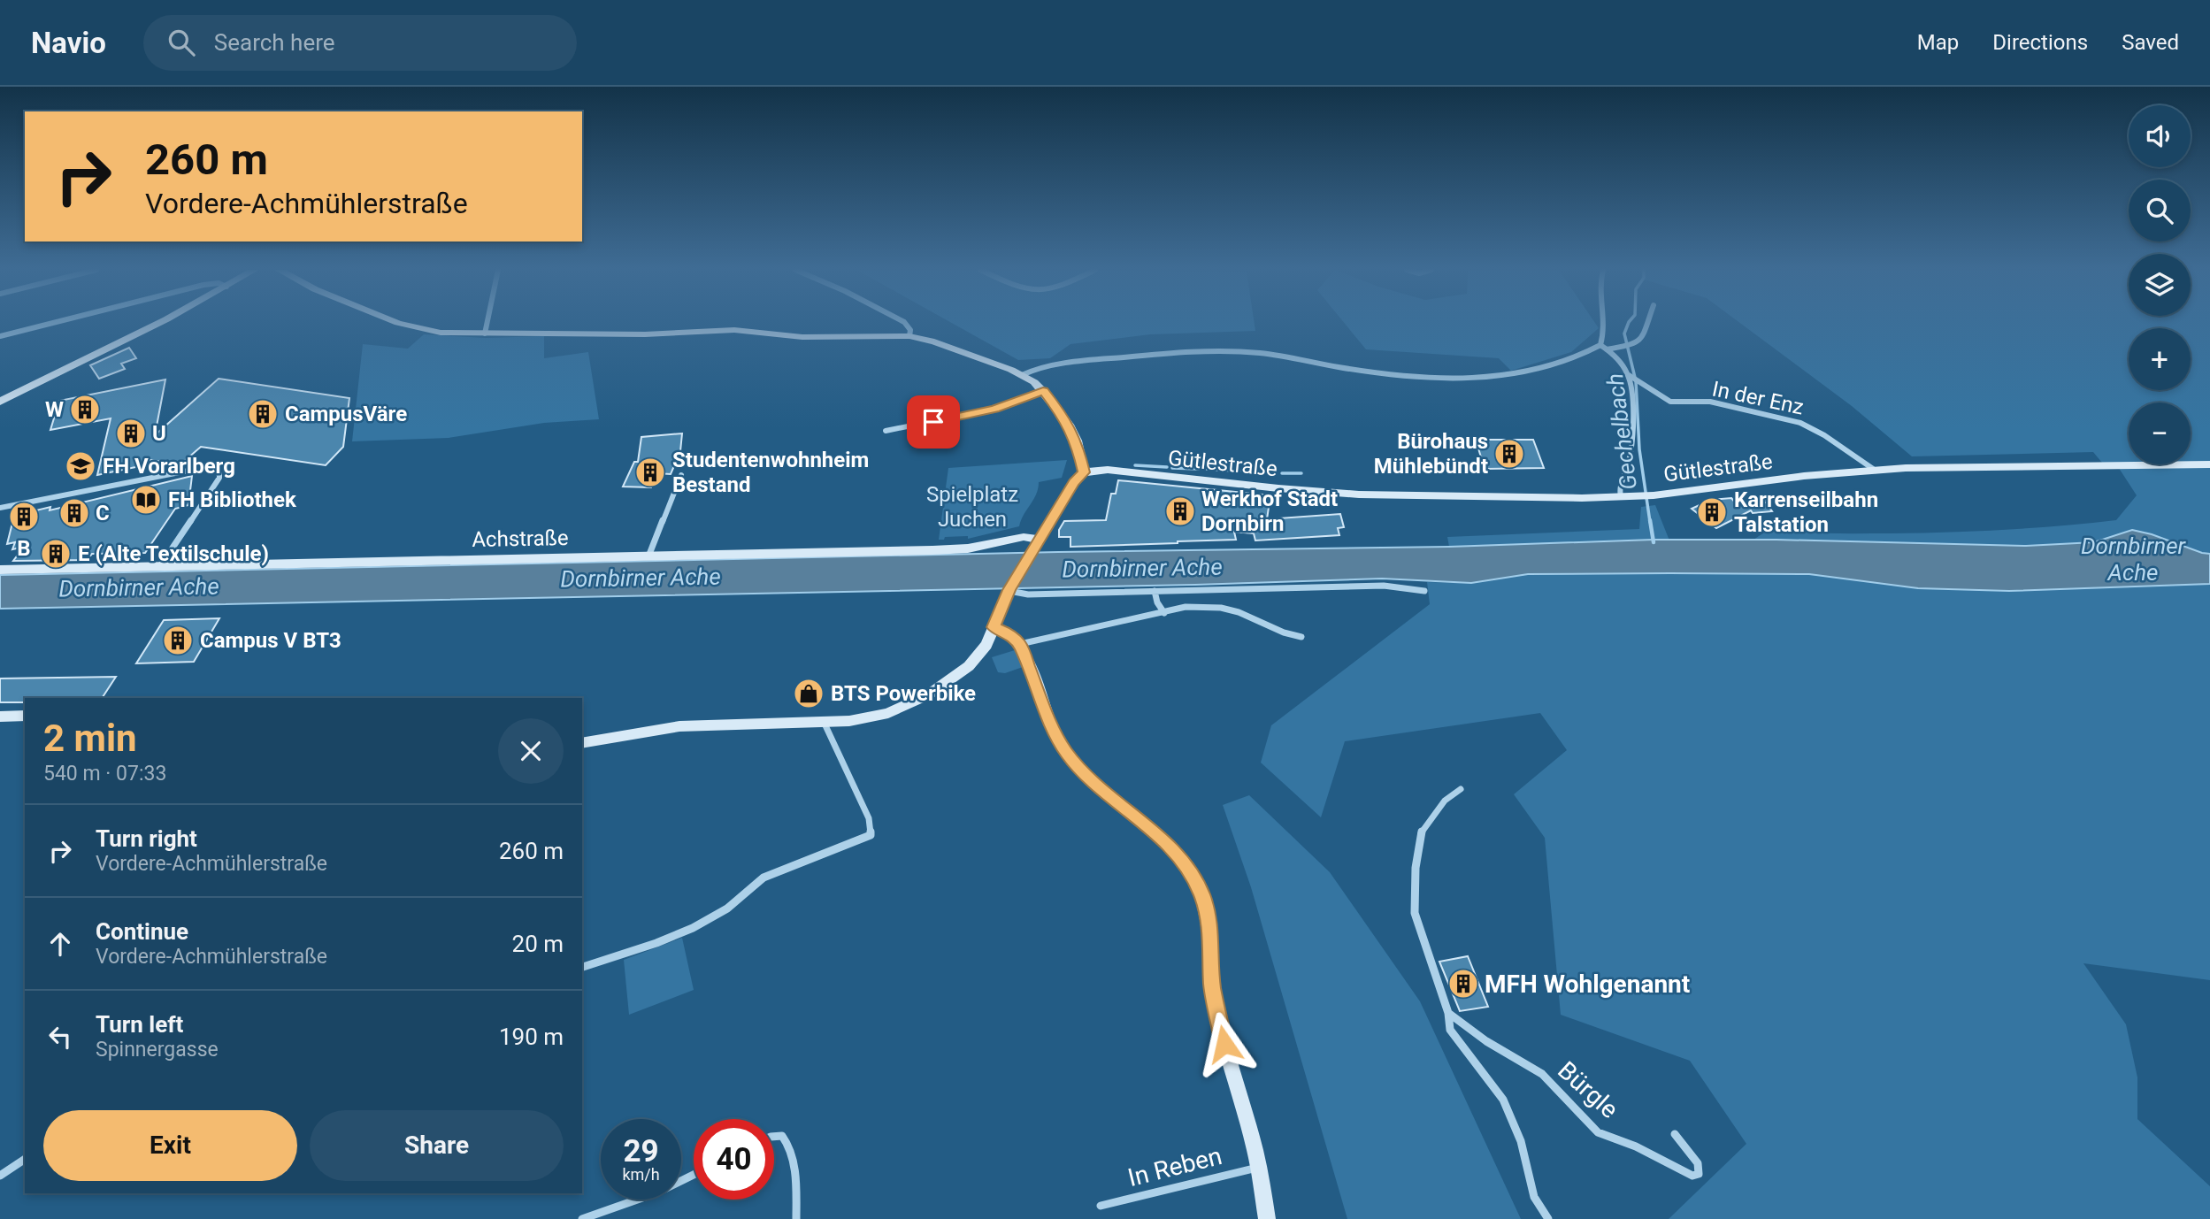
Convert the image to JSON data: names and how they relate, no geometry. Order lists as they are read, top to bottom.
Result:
{
  "streets": {
    "street": [
      "In der Enz",
      "Gütlestraße",
      "Achstraße",
      "Bürgle",
      "In Reben"
    ]
  },
  "crossings": [
    ["In der Enz", "Gütlestraße"]
  ],
  "water": ["Gechelbach", "Dornbirner Ache"],
  "parks": ["Spielplatz Juchen"],
  "places": {
    "building": [
      "W",
      "CampusVäre",
      "U",
      "Bürohaus Mühlebündt",
      "Studentenwohnheim Bestand",
      "Werkhof Stadt Dornbirn",
      "Karrenseilbahn Talstation",
      "C",
      "B",
      "E (Alte Textilschule)",
      "Campus V BT3",
      "MFH Wohlgenannt"
    ],
    "school or university": ["FH Vorarlberg"],
    "library": ["FH Bibliothek"],
    "shop": ["BTS Powerbike"]
  },
  "page": {
    "header": "Navio",
    "search": "Search here",
    "nav": ["Map", "Directions", "Saved"],
    "map_buttons": ["+", "−"],
    "turn": ["260 m", "Vordere-Achmühlerstraße"],
    "heading": ["2 min", "540 m · 07:33"],
    "list": [
      {
        "name": "Turn right",
        "note": "Vordere-Achmühlerstraße",
        "value": "260 m"
      },
      {
        "name": "Continue",
        "note": "Vordere-Achmühlerstraße",
        "value": "20 m"
      },
      {
        "name": "Turn left",
        "note": "Spinnergasse",
        "value": "190 m"
      }
    ],
    "buttons": ["Exit", "Share"],
    "speed": "29 km/h",
    "limit": "40"
  }
}
